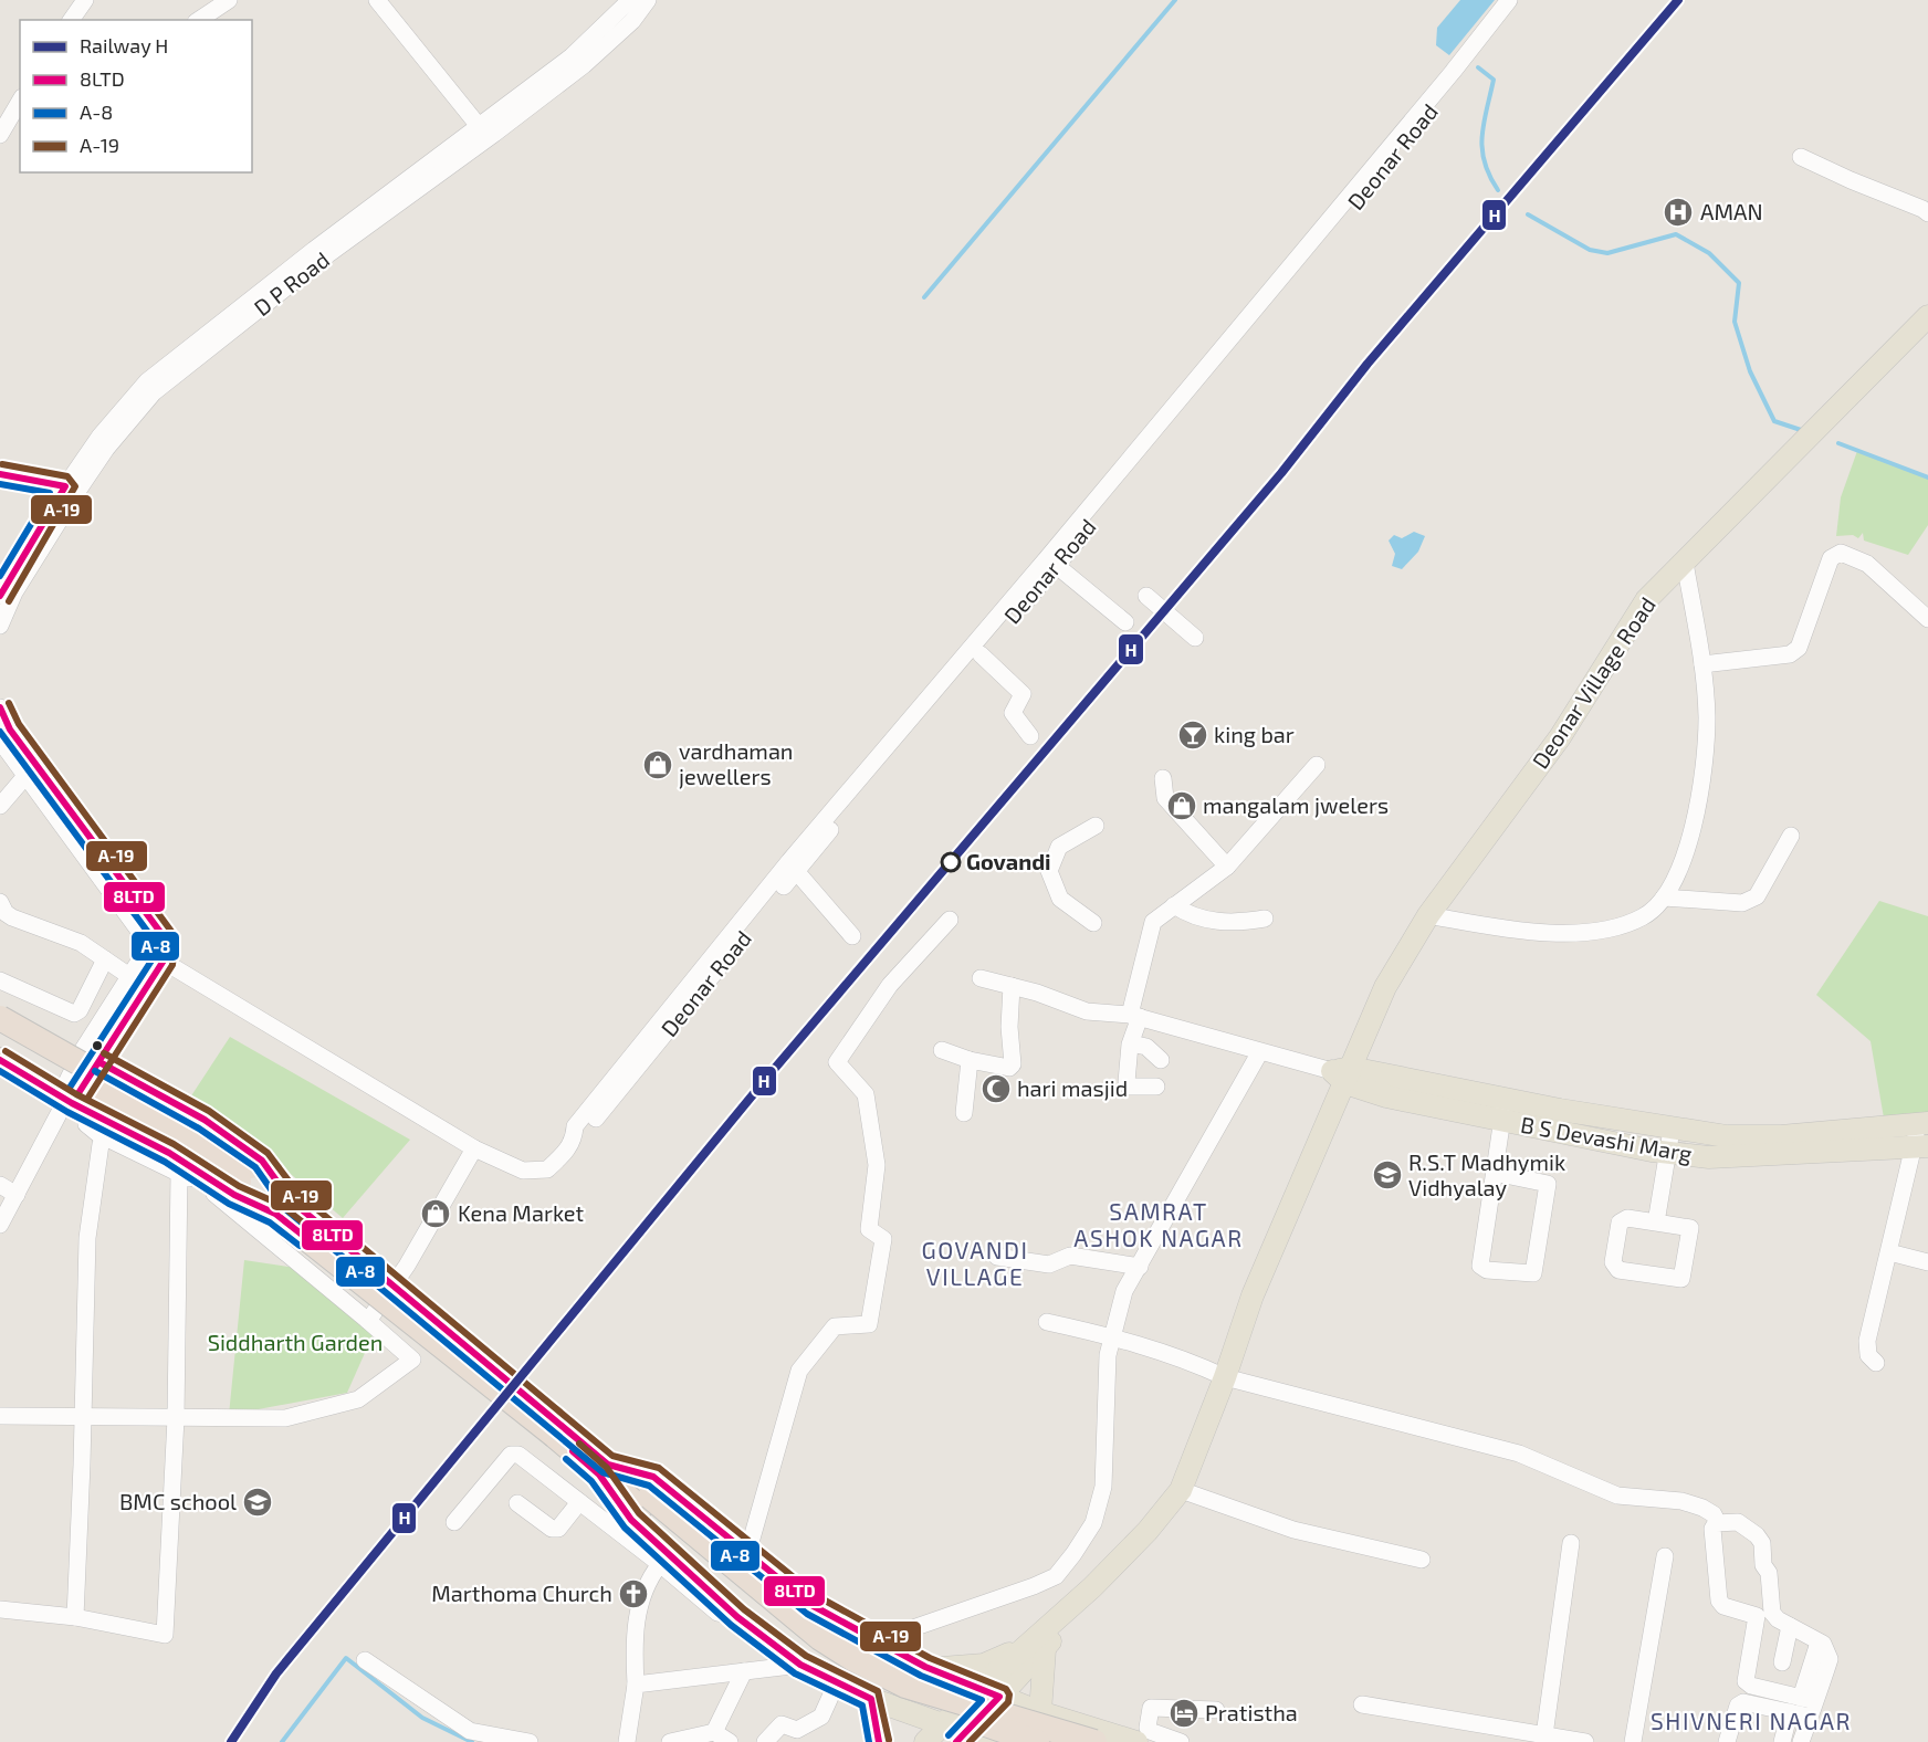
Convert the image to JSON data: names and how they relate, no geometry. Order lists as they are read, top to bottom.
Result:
{
  "streets": {
    "main road": ["Deonar Village Road", "B S Devashi Marg"],
    "street": ["Deonar Road", "D P Road"]
  },
  "crossings": [
    ["Deonar Village Road", "B S Devashi Marg"]
  ],
  "districts": ["SAMRAT ASHOK NAGAR", "GOVANDI VILLAGE", "SHIVNERI NAGAR"],
  "parks": ["Siddharth Garden"],
  "places": {
    "hospital": ["AMAN"],
    "bar": ["king bar"],
    "shop": ["vardhaman jewellers", "mangalam jwelers", "Kena Market"],
    "other": ["Govandi"],
    "mosque": ["hari masjid"],
    "school or university": ["R.S.T Madhymik Vidhyalay", "BMC school"],
    "church": ["Marthoma Church"],
    "hotel": ["Pratistha"]
  },
  "lines": [
    "rail line H",
    "transit line A-19",
    "transit line 8LTD",
    "transit line A-8"
  ],
  "legend": [
    "Railway H",
    "8LTD",
    "A-8",
    "A-19"
  ]
}
